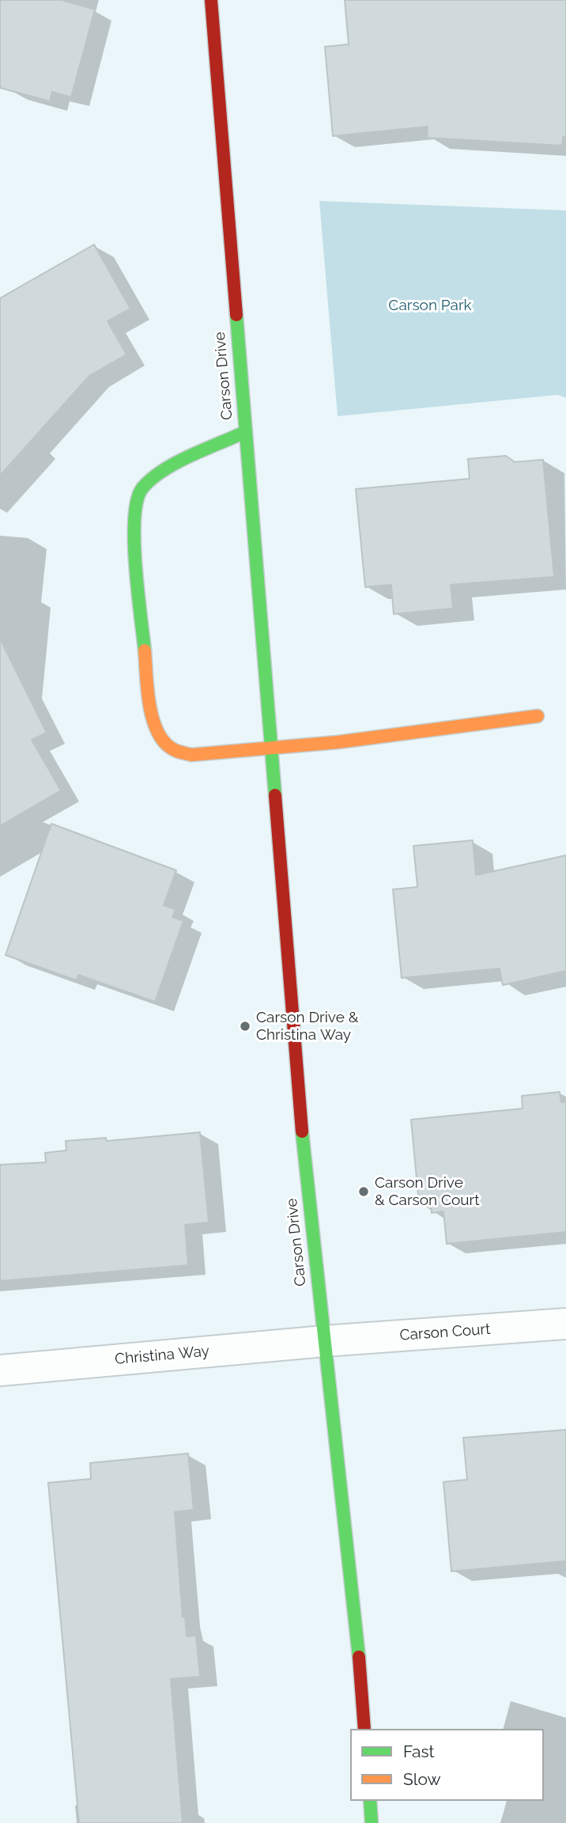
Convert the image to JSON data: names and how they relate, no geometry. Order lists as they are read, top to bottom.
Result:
{
  "streets": {
    "street": ["Carson Drive", "Carson Court", "Christina Way"]
  },
  "crossings": [
    ["Carson Drive", "Carson Court"],
    ["Carson Drive", "Christina Way"],
    ["Carson Court", "Christina Way"]
  ],
  "parks": ["Carson Park"],
  "places": ["Carson Drive & Christina Way", "Carson Drive & Carson Court"],
  "legend": ["Fast", "Slow"]
}
